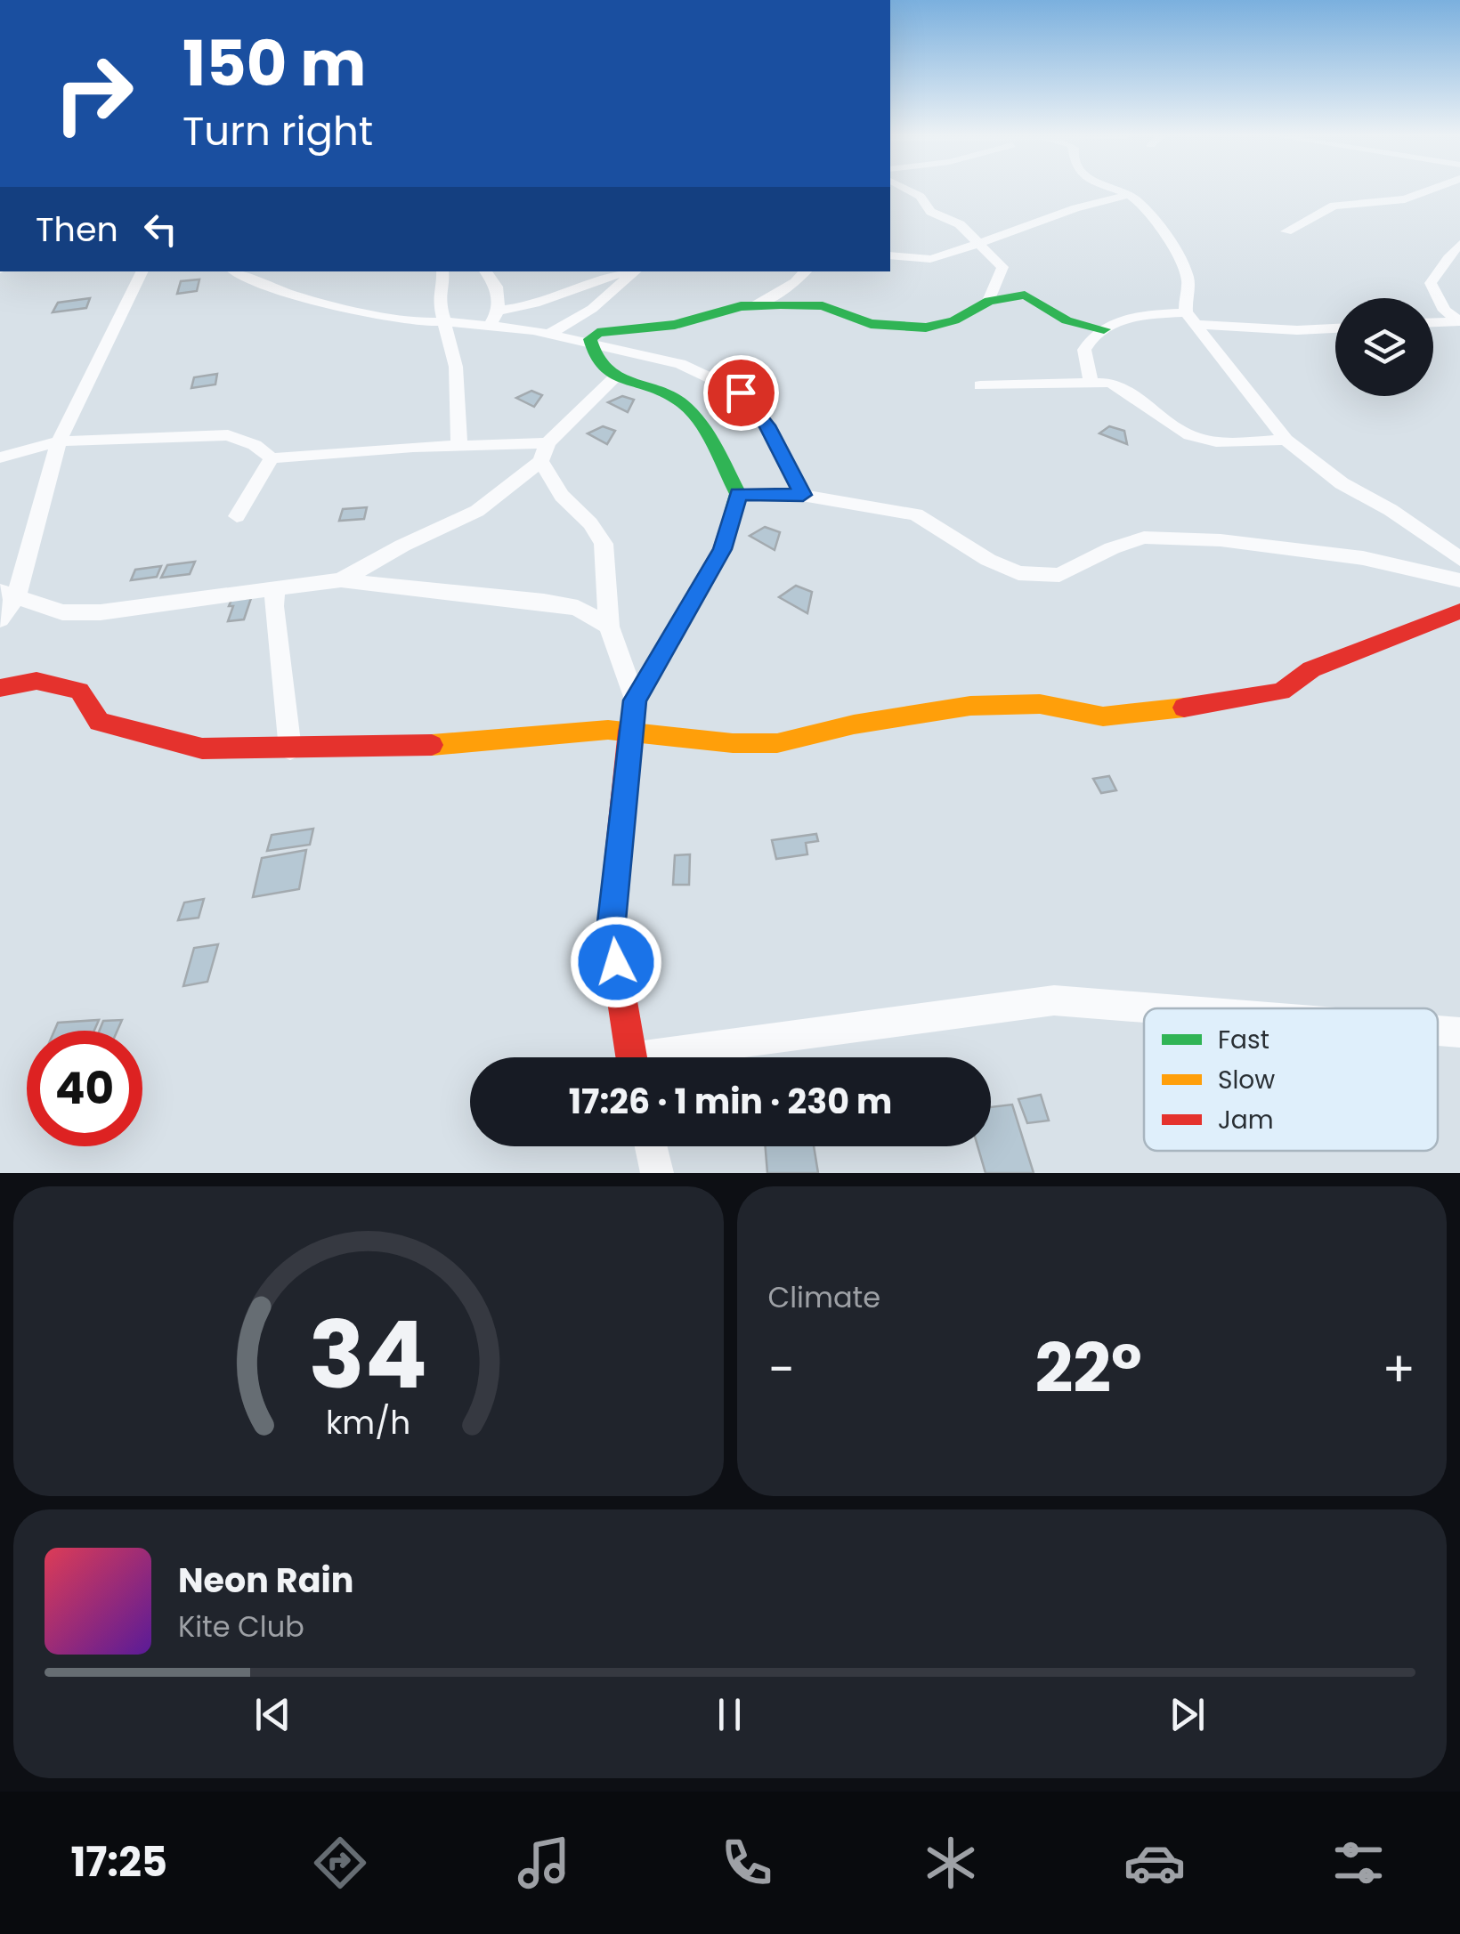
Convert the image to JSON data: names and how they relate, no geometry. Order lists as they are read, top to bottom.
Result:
{
  "legend": ["Fast", "Slow", "Jam"],
  "page": {
    "turn": ["150 m", "Turn right"],
    "then": "Then",
    "limit": "40",
    "trip": "17:26 · 1 min · 230 m",
    "tile": "Climate",
    "heat": ["−", "22°", "+"],
    "song": ["Neon Rain", "Kite Club"],
    "tabs": "17:25",
    "gauge": ["34", "km/h"]
  }
}
